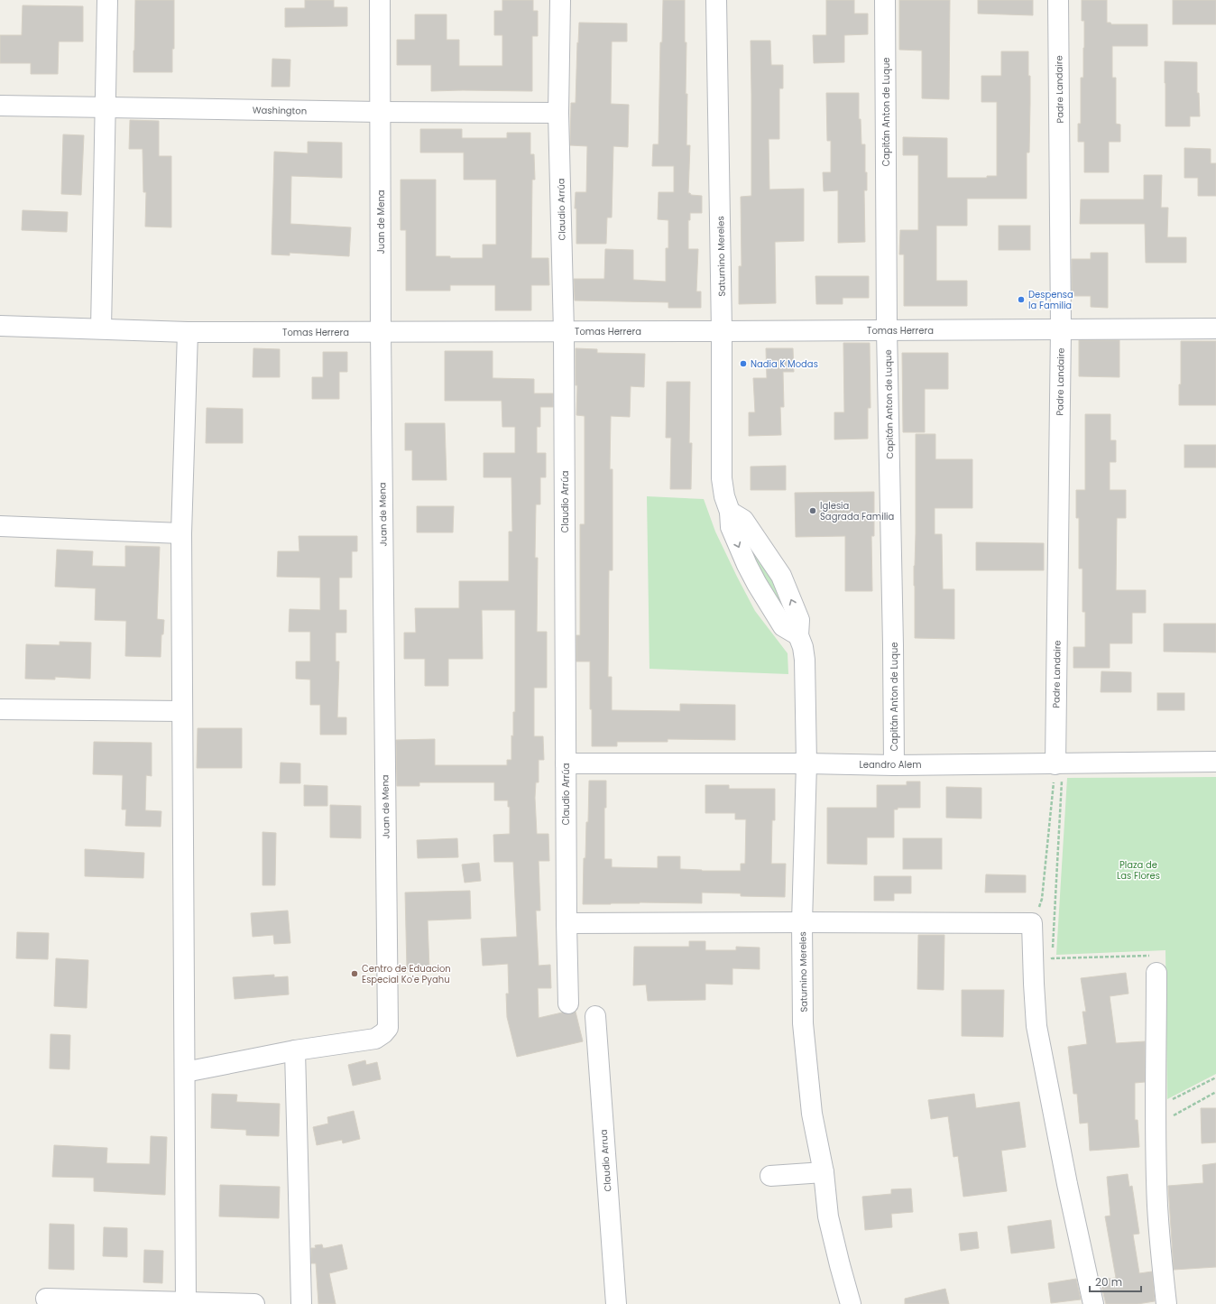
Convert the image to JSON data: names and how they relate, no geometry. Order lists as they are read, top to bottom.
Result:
{
  "streets": {
    "street": [
      "Padre Landaire",
      "Washington",
      "Capitán Anton de Luque",
      "Claudio Arrúa",
      "Juan de Mena",
      "Saturnino Mereles",
      "Tomas Herrera",
      "Leandro Alem",
      "Claudio Arrua"
    ]
  },
  "crossings": [
    ["Padre Landaire", "Tomas Herrera"],
    ["Padre Landaire", "Leandro Alem"],
    ["Washington", "Claudio Arrúa"],
    ["Washington", "Juan de Mena"],
    ["Capitán Anton de Luque", "Tomas Herrera"],
    ["Capitán Anton de Luque", "Leandro Alem"],
    ["Claudio Arrúa", "Tomas Herrera"],
    ["Claudio Arrúa", "Leandro Alem"],
    ["Juan de Mena", "Tomas Herrera"],
    ["Saturnino Mereles", "Tomas Herrera"],
    ["Saturnino Mereles", "Leandro Alem"]
  ],
  "parks": ["Plaza de Las Flores"],
  "places": [
    "Despensa la Familia",
    "Nadia K Modas",
    "Iglesia Sagrada Familia",
    "Centro de Eduacion Especial Ko'e Pyahu"
  ],
  "scale_bar": "20 m"
}
